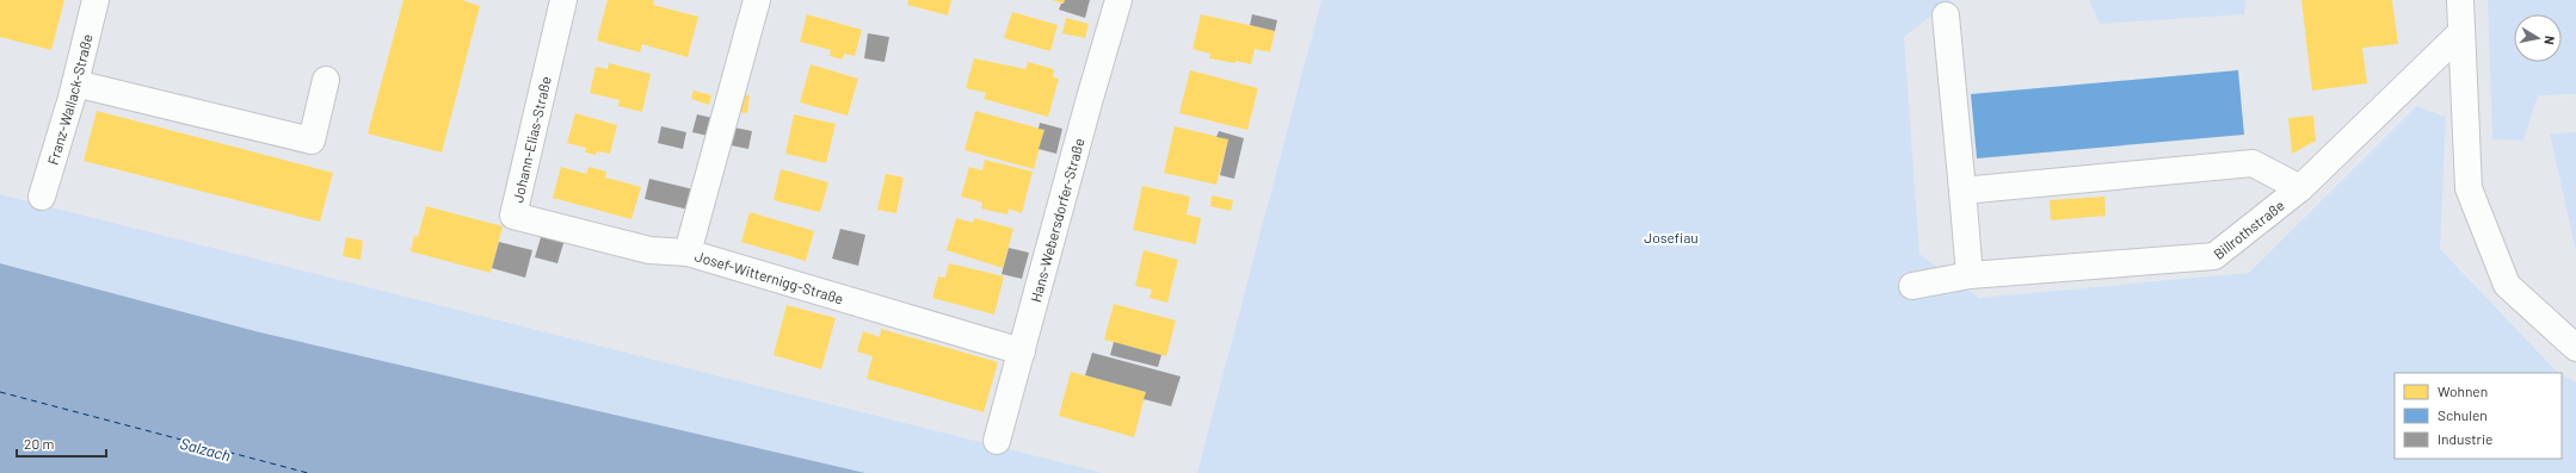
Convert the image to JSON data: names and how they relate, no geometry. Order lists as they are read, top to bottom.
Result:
{
  "streets": {
    "street": [
      "Franz-Wallack-Straße",
      "Johann-Elias-Straße",
      "Hans-Webersdorfer-Straße",
      "Billrothstraße",
      "Josef-Witternigg-Straße"
    ]
  },
  "crossings": [
    ["Johann-Elias-Straße", "Josef-Witternigg-Straße"],
    ["Hans-Webersdorfer-Straße", "Josef-Witternigg-Straße"]
  ],
  "water": ["Salzach"],
  "parks": ["Josefiau"],
  "legend": ["Wohnen", "Schulen", "Industrie"],
  "scale_bar": "20 m",
  "north": "right"
}
